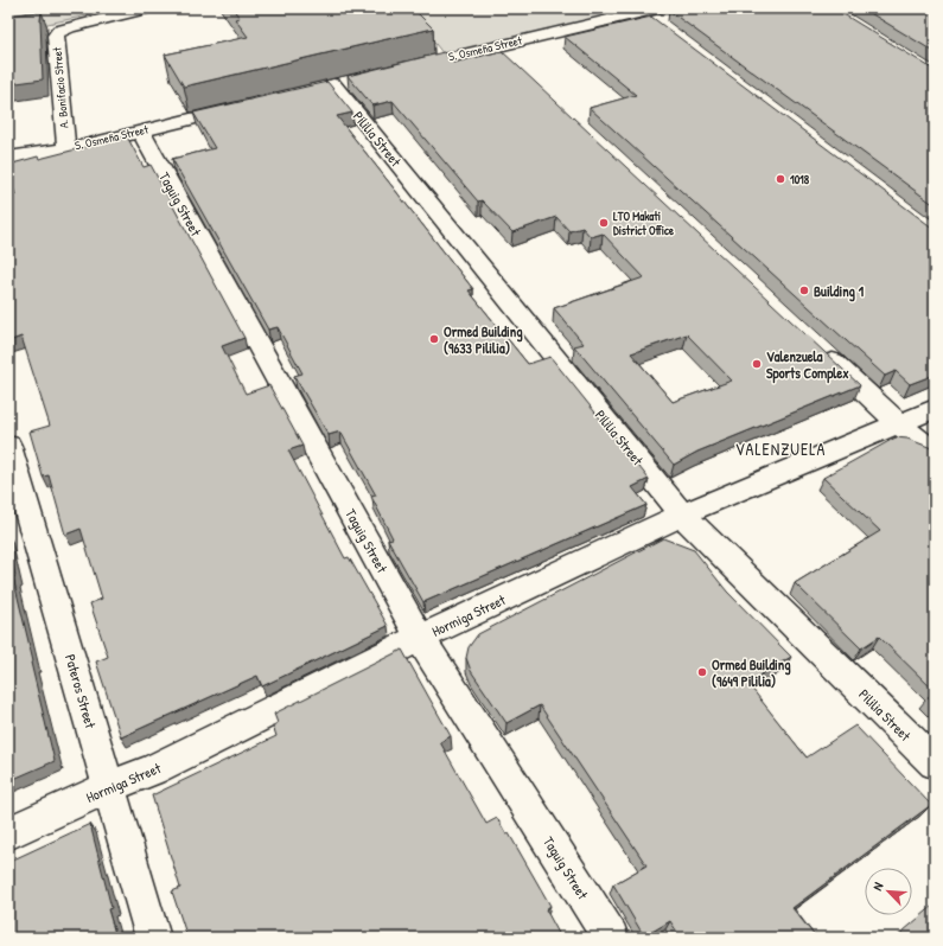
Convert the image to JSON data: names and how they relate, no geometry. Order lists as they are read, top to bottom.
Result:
{
  "streets": {
    "street": [
      "S. Osmeña Street",
      "A. Bonifacio Street",
      "Pililia Street",
      "Taguig Street",
      "Hormiga Street",
      "Pateros Street"
    ]
  },
  "crossings": [
    ["S. Osmeña Street", "A. Bonifacio Street"],
    ["S. Osmeña Street", "Taguig Street"],
    ["Pililia Street", "Hormiga Street"],
    ["Taguig Street", "Hormiga Street"],
    ["Hormiga Street", "Pateros Street"]
  ],
  "districts": ["VALENZUELA"],
  "places": [
    "1018",
    "LTO Makati District Office",
    "Building 1",
    "Ormed Building (9633 Pililia)",
    "Valenzuela Sports Complex",
    "Ormed Building (9649 Pililia)"
  ],
  "north": "top left"
}
